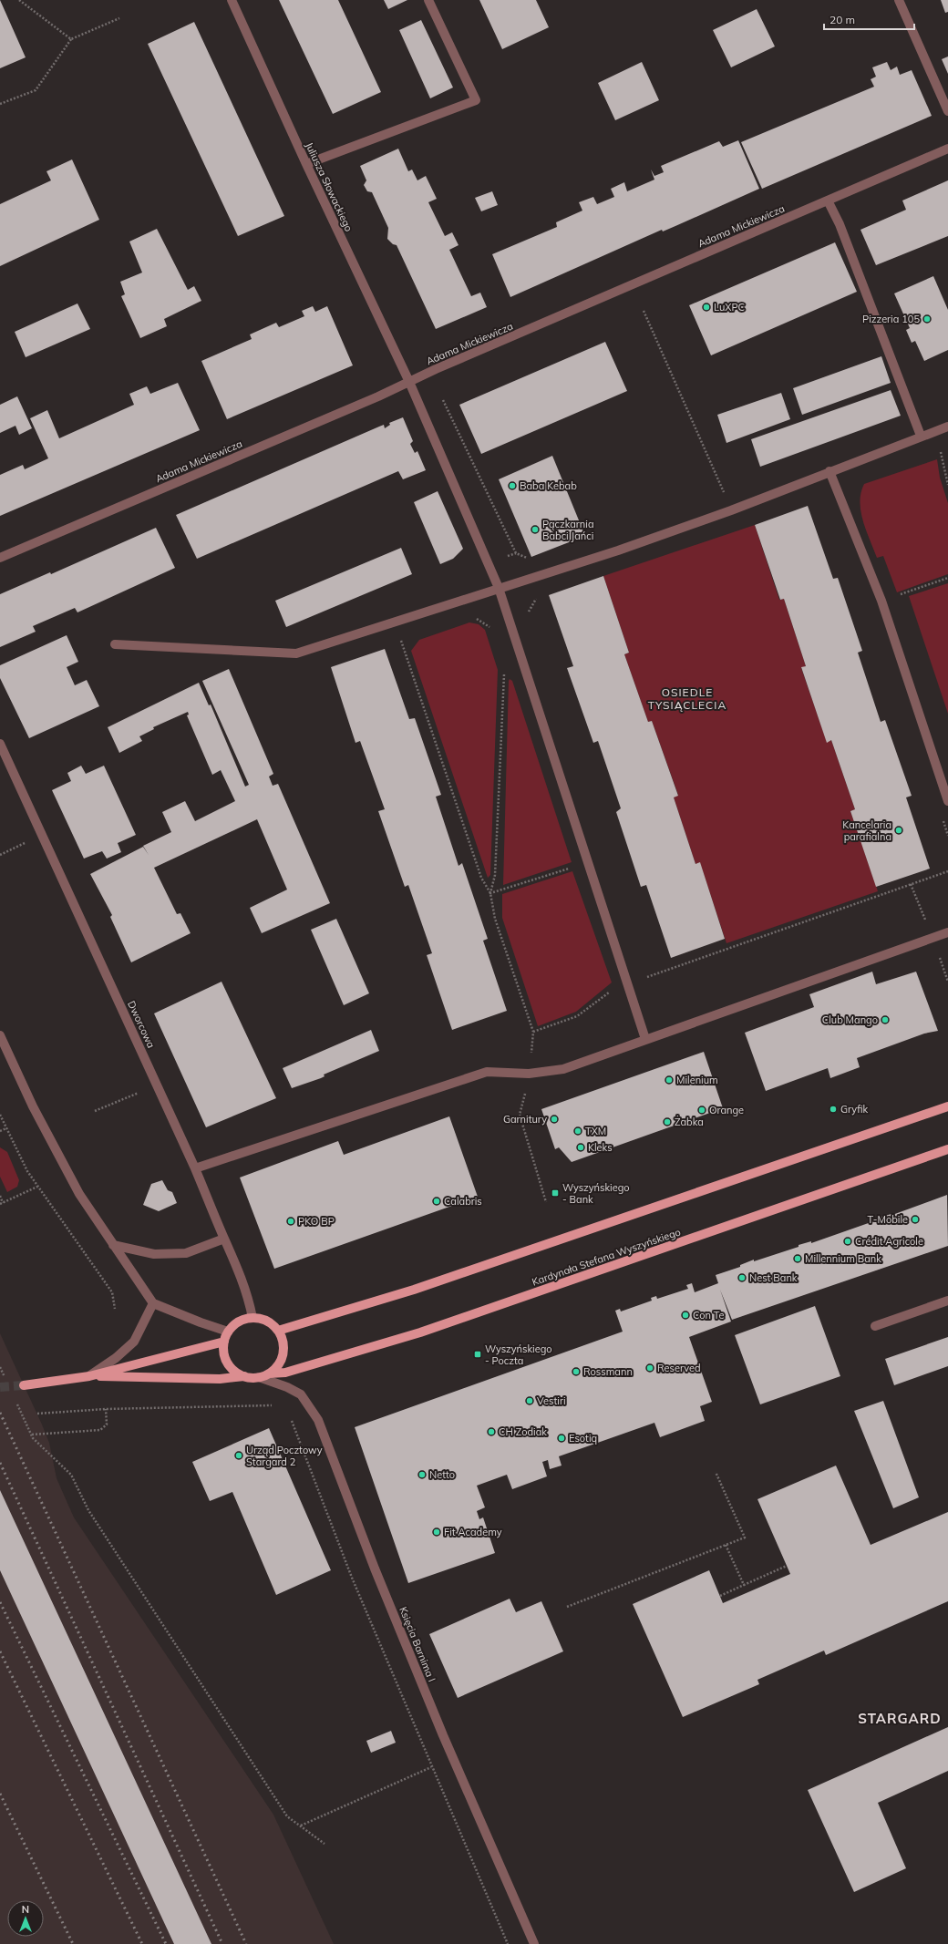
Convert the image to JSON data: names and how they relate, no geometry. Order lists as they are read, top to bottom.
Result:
{
  "streets": {
    "main road": ["Kardynała Stefana Wyszyńskiego"],
    "street": [
      "Juliusza Słowackiego",
      "Adama Mickiewicza",
      "Dworcowa",
      "Księcia Barnima I"
    ]
  },
  "crossings": [
    ["Juliusza Słowackiego", "Adama Mickiewicza"],
    ["Dworcowa", "Kardynała Stefana Wyszyńskiego"],
    ["Dworcowa", "Księcia Barnima I"],
    ["Kardynała Stefana Wyszyńskiego", "Księcia Barnima I"]
  ],
  "districts": ["OSIEDLE TYSIĄCLECIA", "STARGARD"],
  "places": {
    "other": [
      "LuXPC",
      "Pizzeria 105",
      "Baba Kebab",
      "Pączkarnia Babci Jańci",
      "Kancelaria parafialna",
      "Club Mango",
      "Milenium",
      "Gryfik",
      "Orange",
      "Garnitury",
      "Żabka",
      "TXM",
      "Kleks",
      "Calabris",
      "T-Mobile",
      "PKO BP",
      "Crédit Agricole",
      "Millennium Bank",
      "Nest Bank",
      "Con Te",
      "Reserved",
      "Rossmann",
      "Vestiri",
      "CH Zodiak",
      "Esotiq",
      "Urząd Pocztowy Stargard 2",
      "Netto",
      "Fit Academy"
    ],
    "transit": ["Wyszyńskiego - Bank", "Wyszyńskiego - Poczta"]
  },
  "scale_bar": "20 m",
  "north": "top"
}
